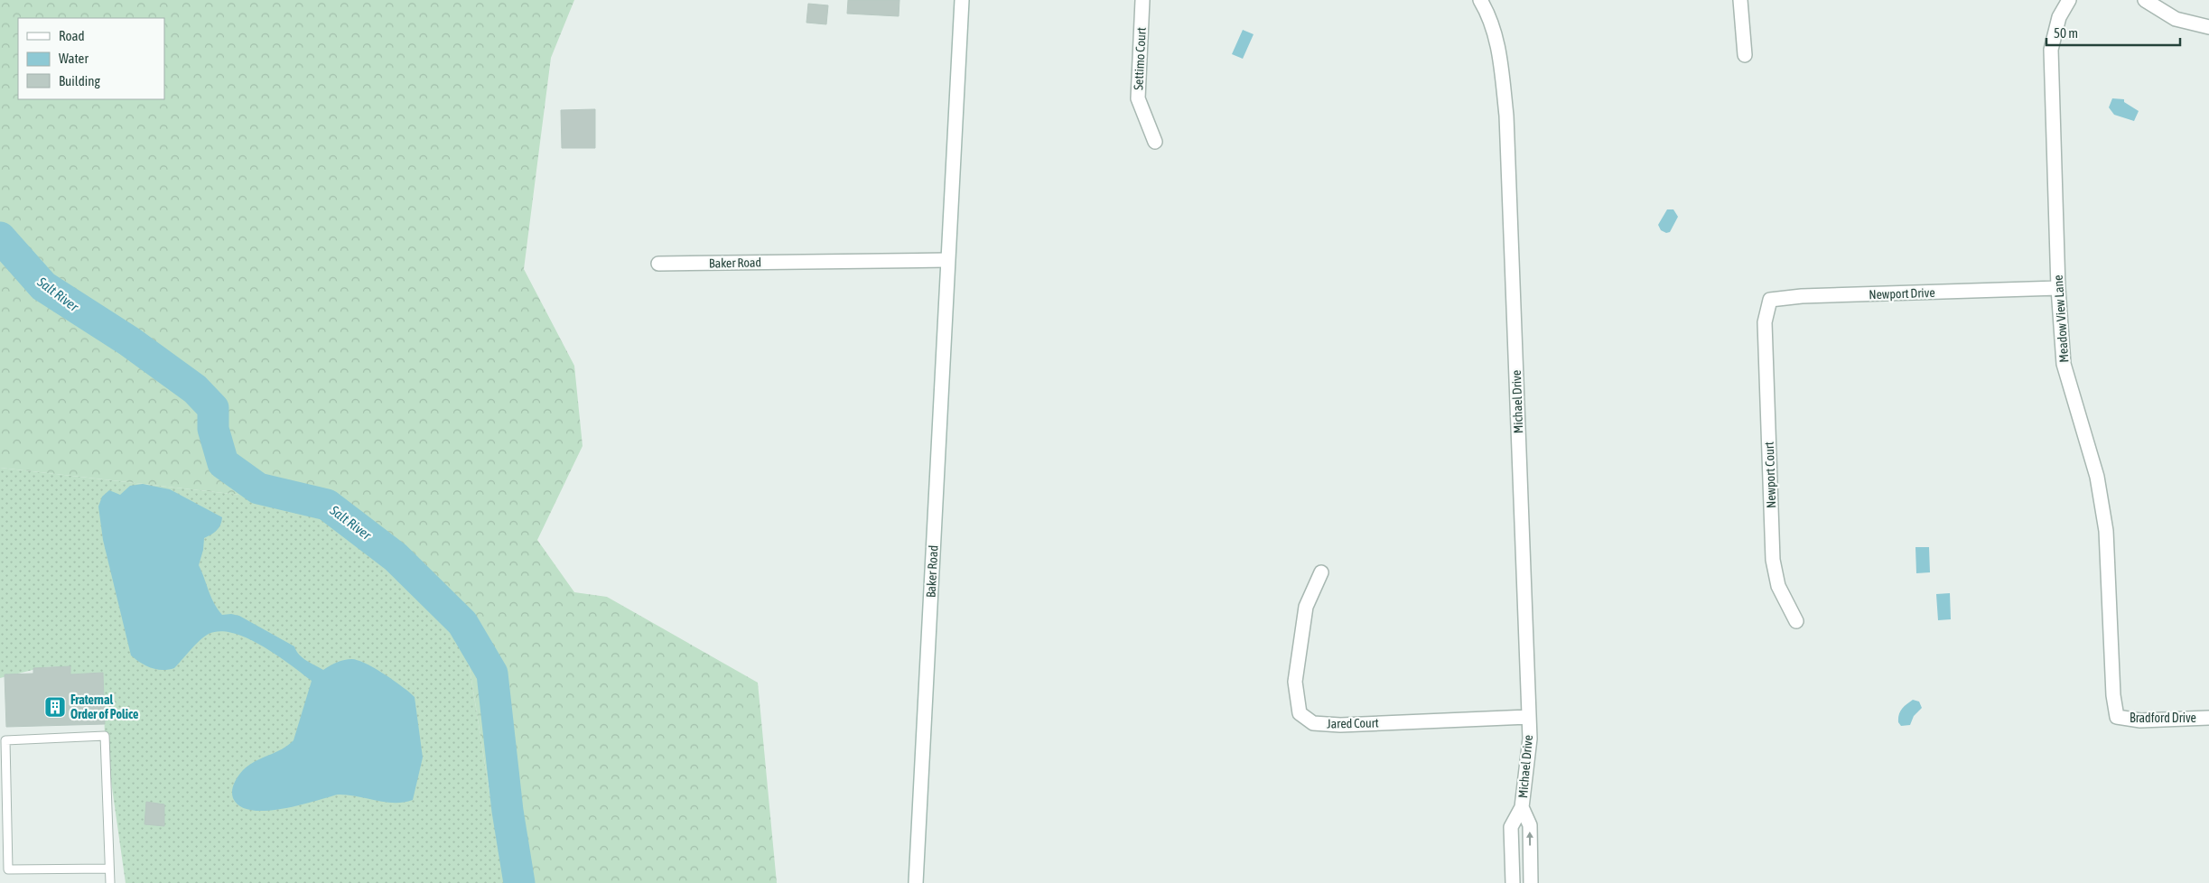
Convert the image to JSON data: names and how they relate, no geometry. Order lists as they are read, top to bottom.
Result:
{
  "streets": {
    "street": [
      "Settimo Court",
      "Baker Road",
      "Newport Drive",
      "Meadow View Lane",
      "Michael Drive",
      "Newport Court",
      "Bradford Drive",
      "Jared Court"
    ]
  },
  "crossings": [
    ["Newport Drive", "Meadow View Lane"],
    ["Newport Drive", "Newport Court"],
    ["Meadow View Lane", "Bradford Drive"],
    ["Michael Drive", "Jared Court"]
  ],
  "water": ["Salt River"],
  "places": {
    "building": ["Fraternal Order of Police"]
  },
  "legend": ["Road", "Water", "Building"],
  "scale_bar": "50 m"
}
